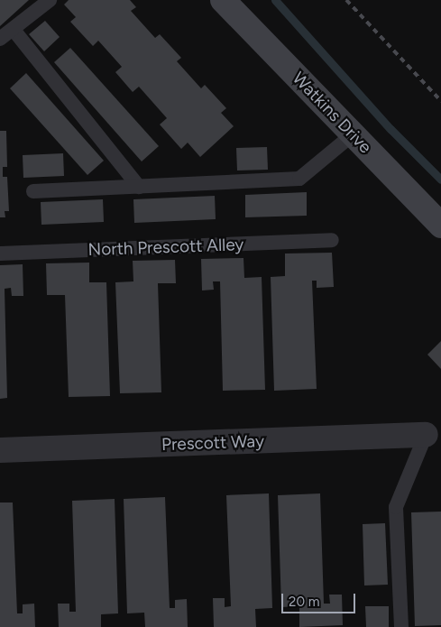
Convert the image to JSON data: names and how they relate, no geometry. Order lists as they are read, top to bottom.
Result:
{
  "streets": {
    "street": ["Watkins Drive", "Prescott Way"],
    "lane": ["North Prescott Alley"]
  },
  "scale_bar": "20 m"
}
